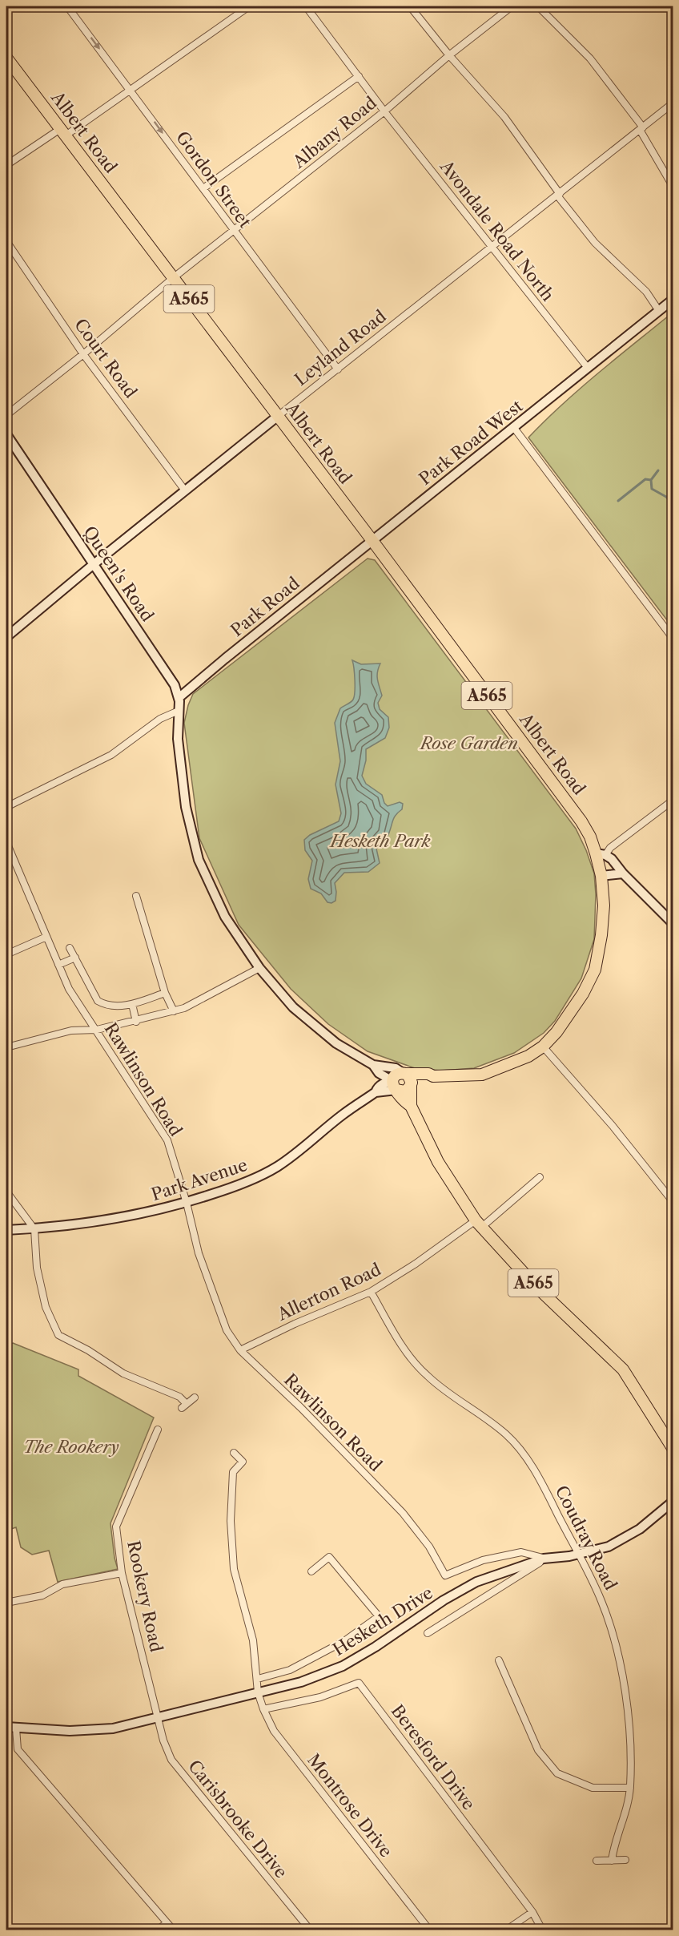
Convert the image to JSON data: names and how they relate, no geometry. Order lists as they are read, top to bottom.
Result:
{
  "streets": {
    "highway": ["Albert Road", "A565"],
    "street": [
      "Albany Road",
      "Gordon Street",
      "Avondale Road North",
      "Leyland Road",
      "Court Road",
      "Park Road West",
      "Queen's Road",
      "Park Road",
      "Rawlinson Road",
      "Park Avenue",
      "Allerton Road",
      "Coudray Road",
      "Rookery Road",
      "Hesketh Drive",
      "Beresford Drive",
      "Montrose Drive",
      "Carisbrooke Drive"
    ]
  },
  "crossings": [
    ["Albert Road", "Albany Road"],
    ["Albert Road", "A565"],
    ["Albert Road", "Leyland Road"],
    ["Albert Road", "Park Road West"],
    ["Albert Road", "Park Road"],
    ["Albany Road", "Gordon Street"],
    ["Albany Road", "Avondale Road North"],
    ["Albany Road", "Court Road"],
    ["Gordon Street", "Leyland Road"],
    ["Avondale Road North", "Leyland Road"],
    ["Avondale Road North", "Park Road West"],
    ["A565", "Park Avenue"],
    ["A565", "Allerton Road"],
    ["Leyland Road", "Court Road"],
    ["Leyland Road", "Queen's Road"],
    ["Park Road West", "Park Road"],
    ["Queen's Road", "Park Road"],
    ["Rawlinson Road", "Park Avenue"],
    ["Rawlinson Road", "Allerton Road"],
    ["Rawlinson Road", "Hesketh Drive"],
    ["Allerton Road", "Coudray Road"],
    ["Coudray Road", "Hesketh Drive"],
    ["Rookery Road", "Hesketh Drive"],
    ["Rookery Road", "Carisbrooke Drive"],
    ["Hesketh Drive", "Montrose Drive"],
    ["Hesketh Drive", "Carisbrooke Drive"],
    ["Beresford Drive", "Montrose Drive"]
  ],
  "one_way": ["Gordon Street"],
  "parks": ["Rose Garden", "Hesketh Park", "The Rookery"]
}
